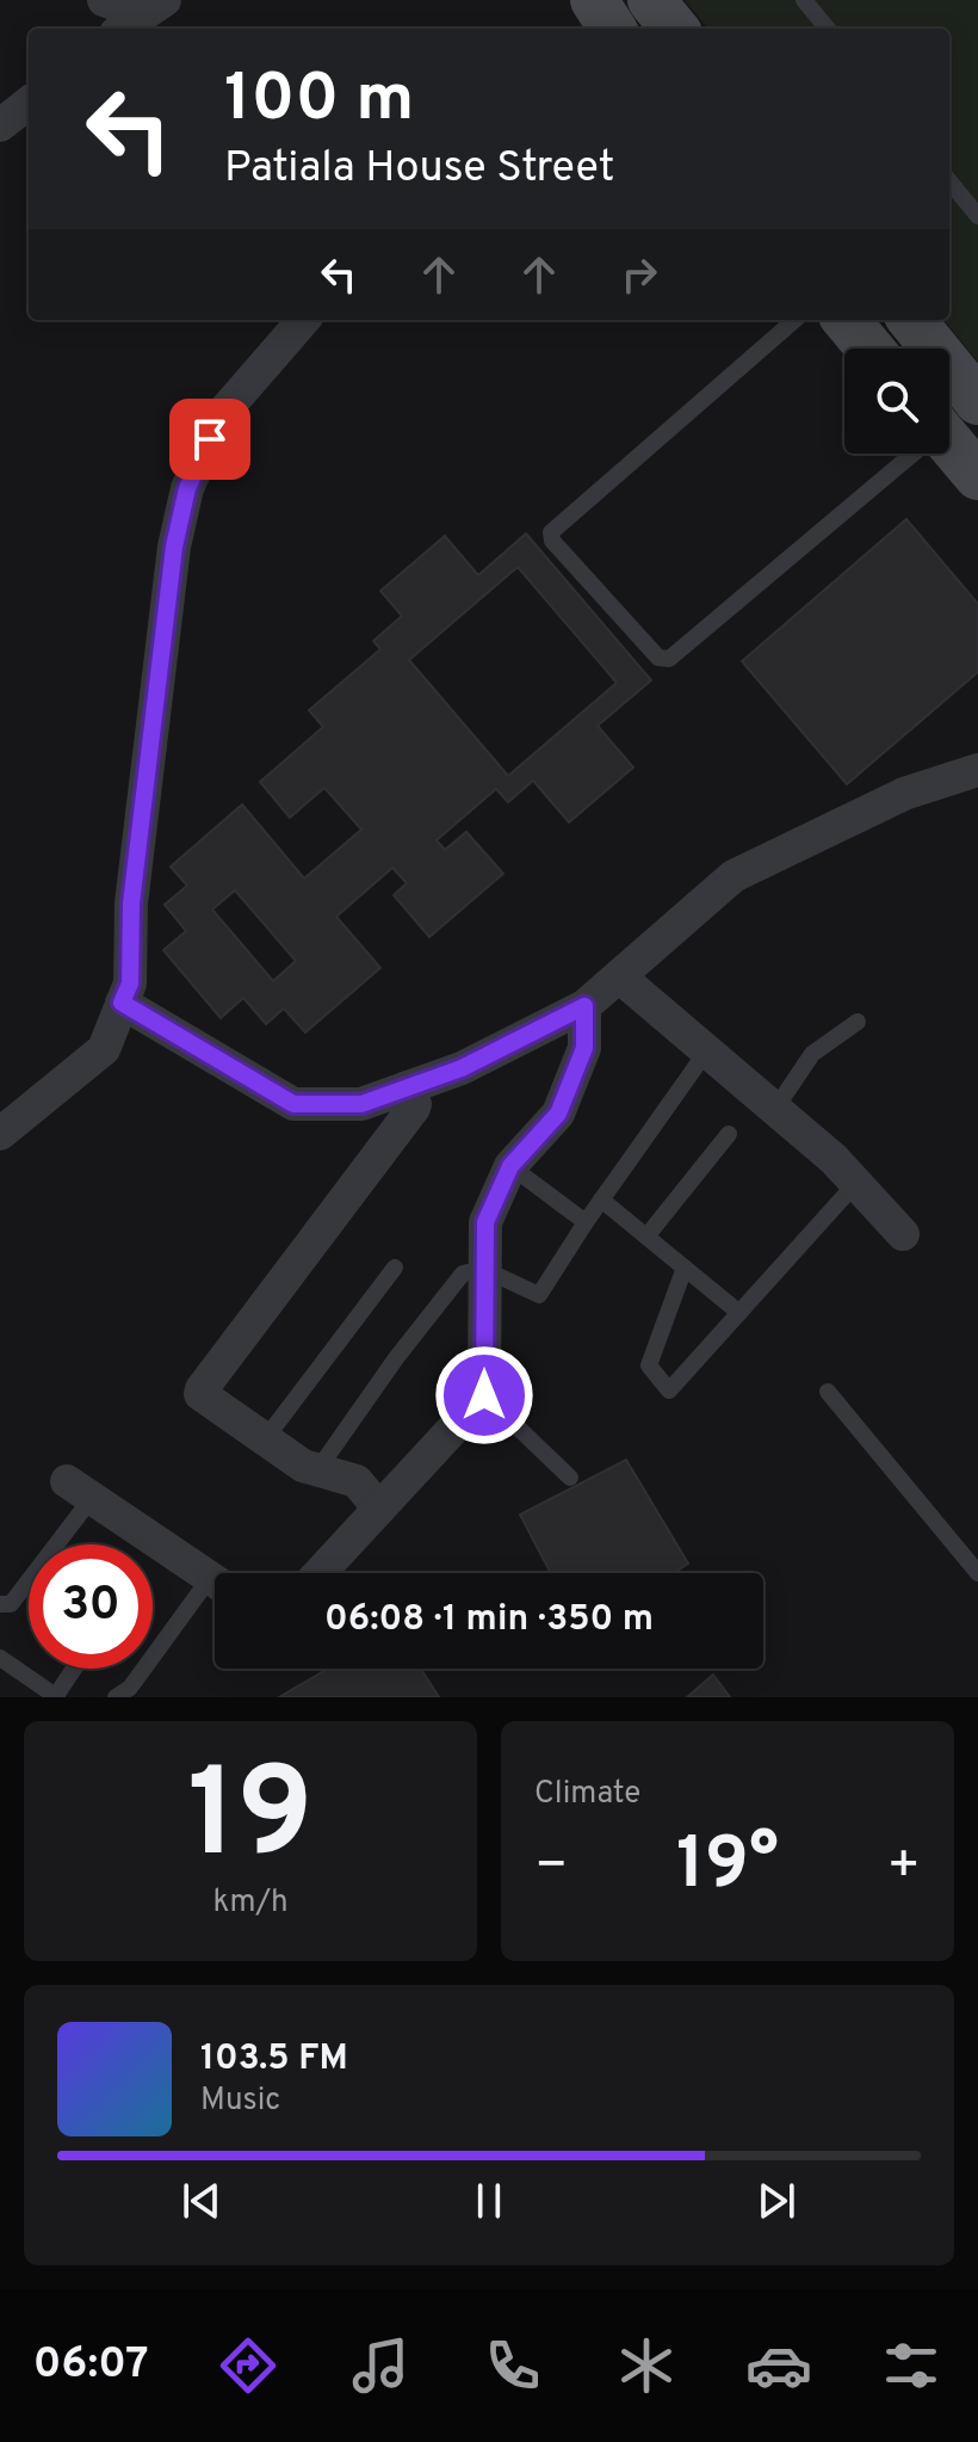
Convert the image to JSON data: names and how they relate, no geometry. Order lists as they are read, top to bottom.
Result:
{
  "page": {
    "turn": ["100 m", "Patiala House Street"],
    "limit": "30",
    "trip": "06:08 · 1 min · 350 m",
    "tile": [
      ["19", "km/h"],
      "Climate"
    ],
    "heat": ["−", "19°", "+"],
    "song": ["103.5 FM", "Music"],
    "tabs": "06:07"
  }
}
